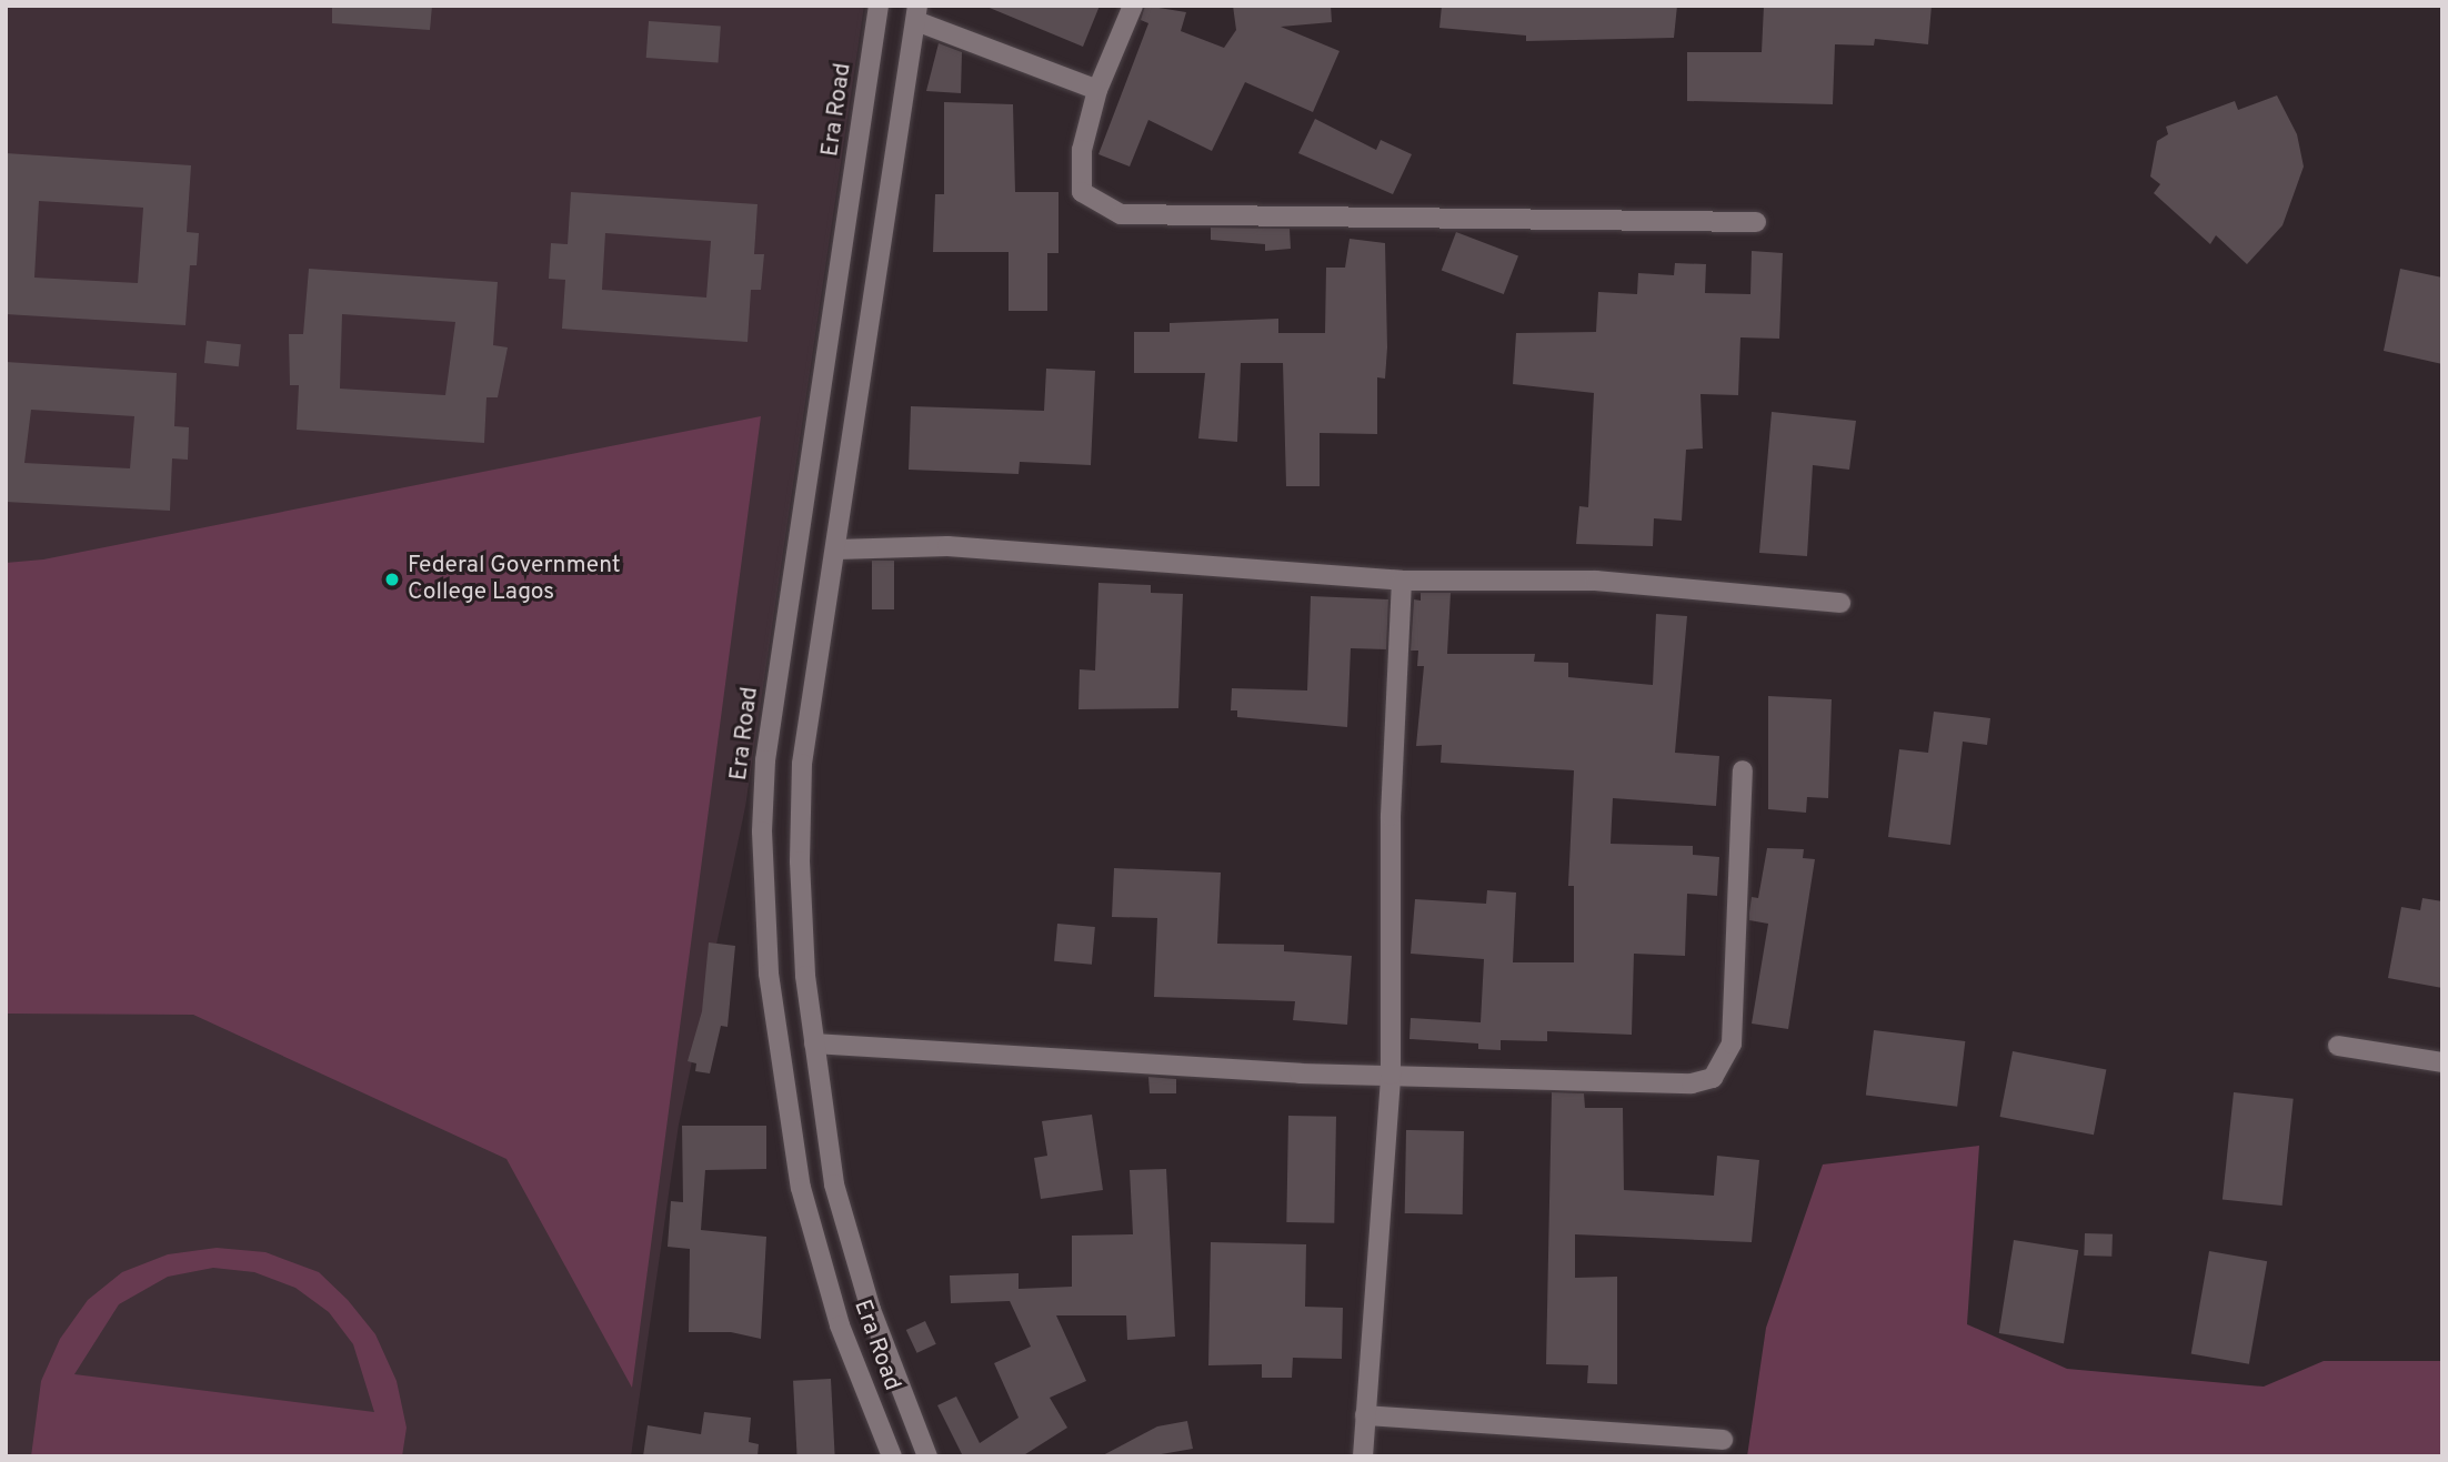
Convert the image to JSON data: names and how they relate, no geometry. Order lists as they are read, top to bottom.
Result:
{
  "streets": {
    "street": ["Era Road"]
  },
  "places": ["Federal Government College Lagos"]
}
